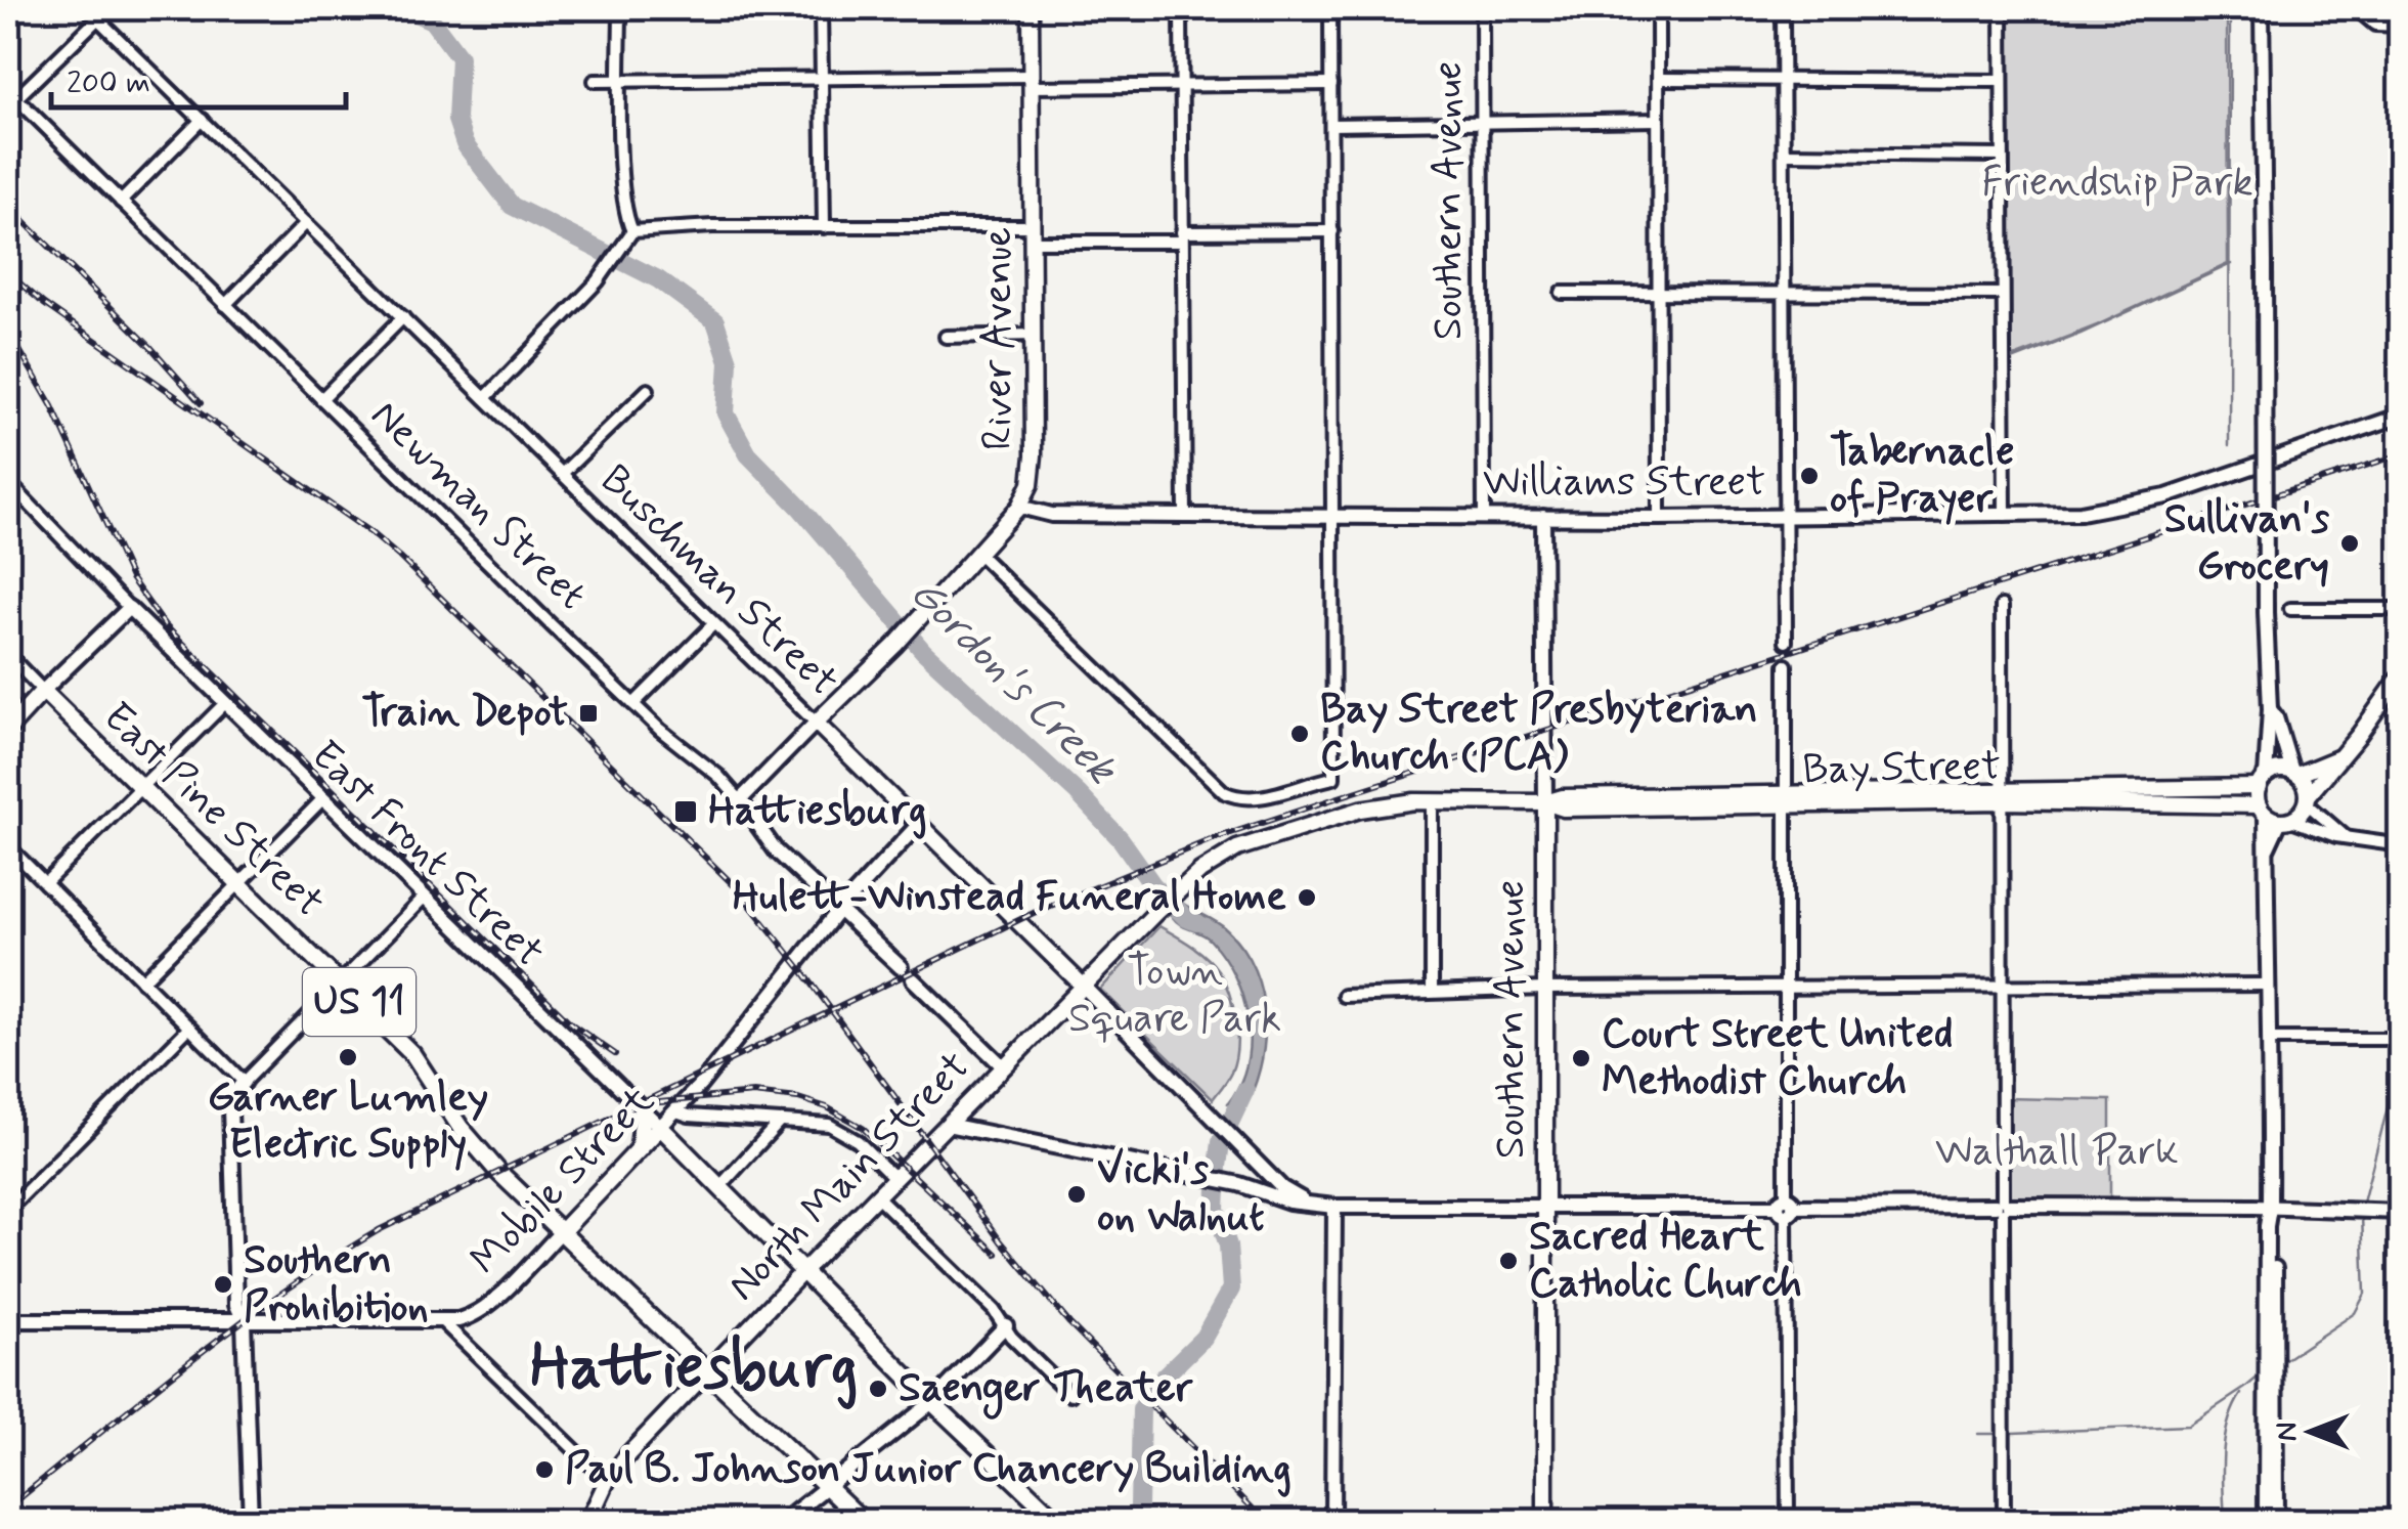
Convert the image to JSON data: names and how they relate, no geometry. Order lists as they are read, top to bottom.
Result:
{
  "streets": {
    "main road": [
      "Southern Avenue",
      "River Avenue",
      "Buschman Street",
      "Bay Street",
      "East Pine Street",
      "East Front Street",
      "US 11",
      "North Main Street",
      "Mobile Street"
    ],
    "street": ["Williams Street", "Newman Street"]
  },
  "crossings": [
    ["Southern Avenue", "Williams Street"],
    ["Southern Avenue", "Bay Street"],
    ["River Avenue", "Williams Street"],
    ["River Avenue", "Newman Street"],
    ["River Avenue", "Buschman Street"],
    ["Newman Street", "Mobile Street"],
    ["Buschman Street", "North Main Street"],
    ["Buschman Street", "Mobile Street"],
    ["Bay Street", "North Main Street"],
    ["East Pine Street", "US 11"],
    ["East Pine Street", "North Main Street"],
    ["East Pine Street", "Mobile Street"],
    ["East Front Street", "North Main Street"],
    ["East Front Street", "Mobile Street"],
    ["US 11", "North Main Street"]
  ],
  "districts": ["Hattiesburg"],
  "water": ["Gordon's Creek"],
  "parks": ["Friendship Park", "Town Square Park", "Walthall Park"],
  "places": {
    "other": [
      "Tabernacle of Prayer",
      "Sullivan's Grocery",
      "Bay Street Presbyterian Church (PCA)",
      "Hulett-Winstead Funeral Home",
      "Garner Lumley Electric Supply",
      "Court Street United Methodist Church",
      "Vicki's on Walnut",
      "Sacred Heart Catholic Church",
      "Southern Prohibition",
      "Saenger Theater",
      "Paul B. Johnson Junior Chancery Building"
    ],
    "transit": ["Train Depot", "Hattiesburg"]
  },
  "scale_bar": "200 m",
  "north": "left"
}
